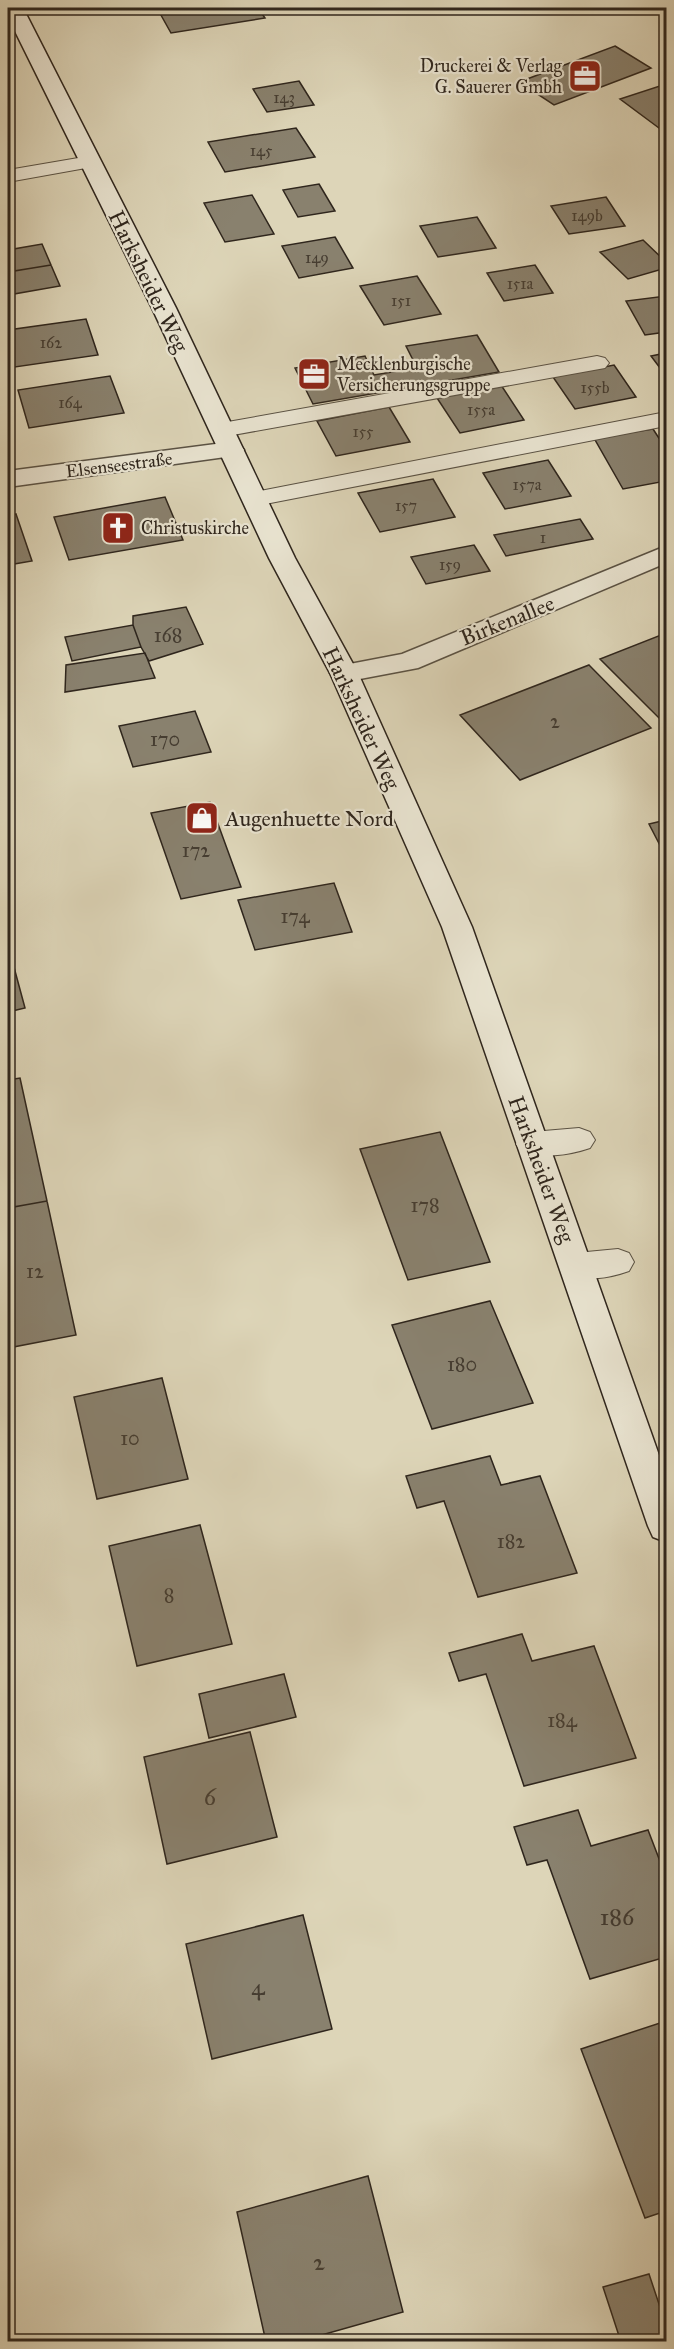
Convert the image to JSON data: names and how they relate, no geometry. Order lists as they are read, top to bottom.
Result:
{
  "streets": {
    "main road": ["Harksheider Weg", "Elsenseestraße", "Birkenallee"]
  },
  "crossings": [
    ["Harksheider Weg", "Elsenseestraße"],
    ["Harksheider Weg", "Birkenallee"]
  ],
  "places": {
    "office": ["Druckerei & Verlag G. Sauerer Gmbh", "Mecklenburgische Versicherungsgruppe"],
    "church": ["Christuskirche"],
    "shop": ["Augenhuette Nord"]
  },
  "house_numbers": [
    "143",
    "145",
    "149b",
    "149",
    "151a",
    "151",
    "162",
    "155b",
    "164",
    "155a",
    "155",
    "157a",
    "157",
    "1",
    "159",
    "168",
    "2",
    "170",
    "172",
    "174",
    "178",
    "12",
    "180",
    "10",
    "182",
    "8",
    "184",
    "6",
    "186",
    "4",
    "2"
  ]
}
